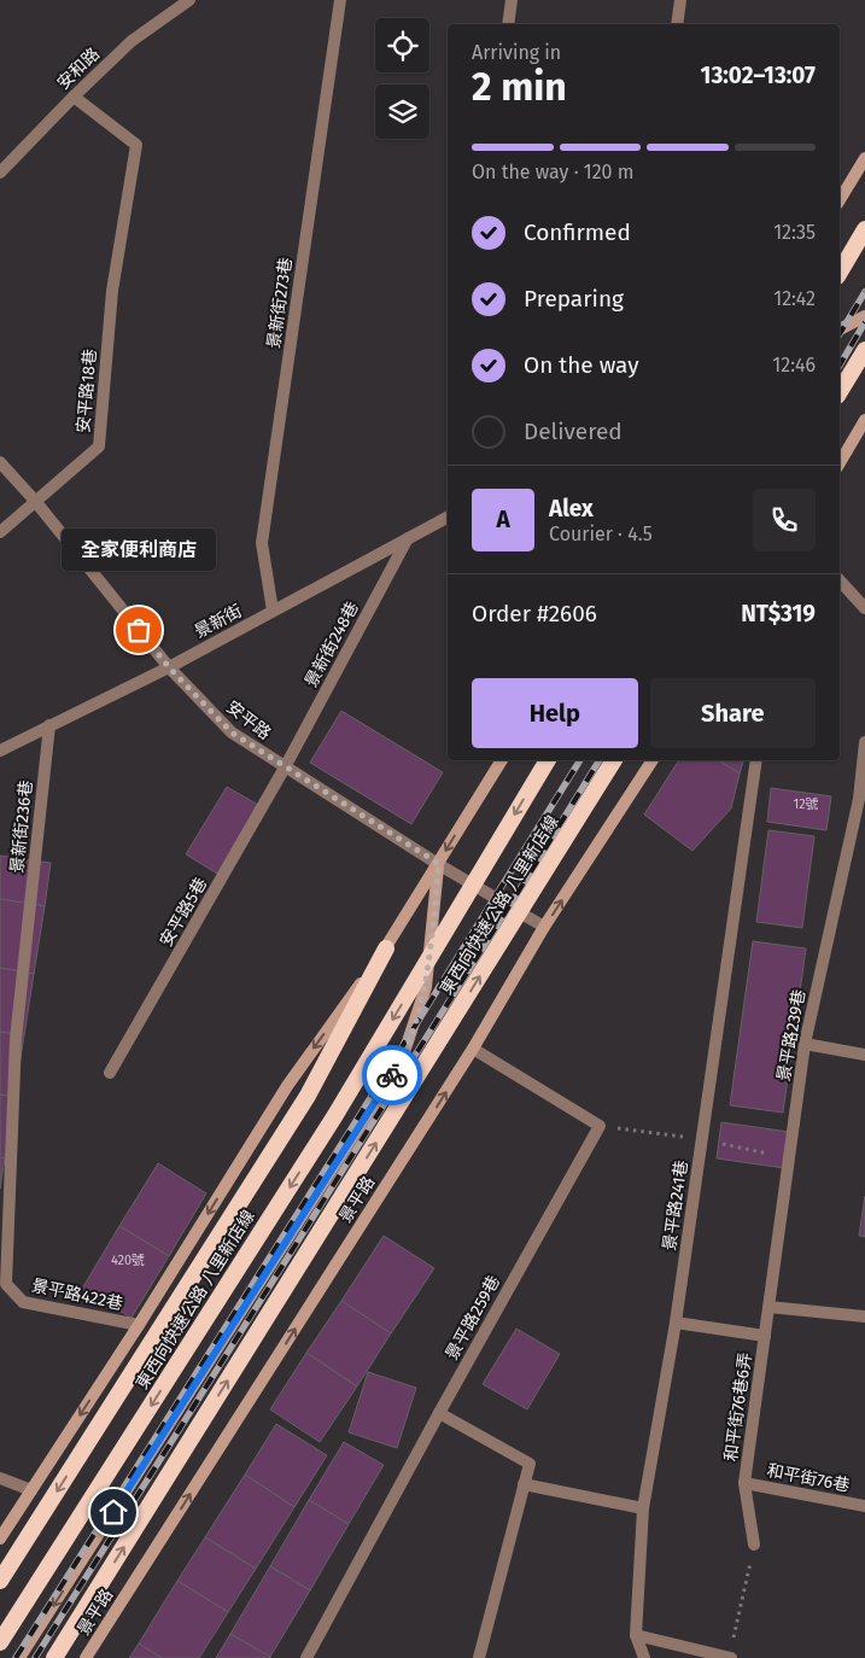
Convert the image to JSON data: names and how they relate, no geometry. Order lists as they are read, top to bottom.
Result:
{
  "streets": {
    "highway": ["東西向快速公路 八里新店線"],
    "main road": ["景平路"],
    "street": [
      "安和路",
      "景新街273巷",
      "安平路18巷",
      "景新街",
      "景新街248巷",
      "安平路",
      "景新街236巷",
      "安平路5巷",
      "景平路239巷",
      "景平路241巷",
      "景平路422巷",
      "景平路259巷",
      "和平街76巷6弄",
      "和平街76巷"
    ]
  },
  "crossings": [
    ["安和路", "安平路18巷"],
    ["景新街273巷", "景新街"],
    ["安平路18巷", "安平路"],
    ["景新街", "景新街248巷"],
    ["景新街", "安平路"],
    ["景新街", "景新街236巷"],
    ["景新街248巷", "安平路"],
    ["景新街248巷", "安平路5巷"],
    ["安平路", "安平路5巷"],
    ["安平路", "景平路"],
    ["景新街236巷", "景平路422巷"],
    ["景平路239巷", "和平街76巷6弄"],
    ["和平街76巷6弄", "和平街76巷"]
  ],
  "places": ["全家便利商店"],
  "house_numbers": ["12號", "420號"],
  "page": {
    "heading": ["2 min", "Arriving in", "13:02–13:07"],
    "panel": [
      "Alex",
      "Courier · 4.5",
      "Order #2606",
      "NT$319"
    ],
    "bar": "On the way · 120 m",
    "list": [
      ["Confirmed", "12:35"],
      ["Preparing", "12:42"],
      ["On the way", "12:46"],
      "Delivered"
    ],
    "round": "A",
    "bubble": "全家便利商店",
    "buttons": ["Help", "Share"]
  }
}
